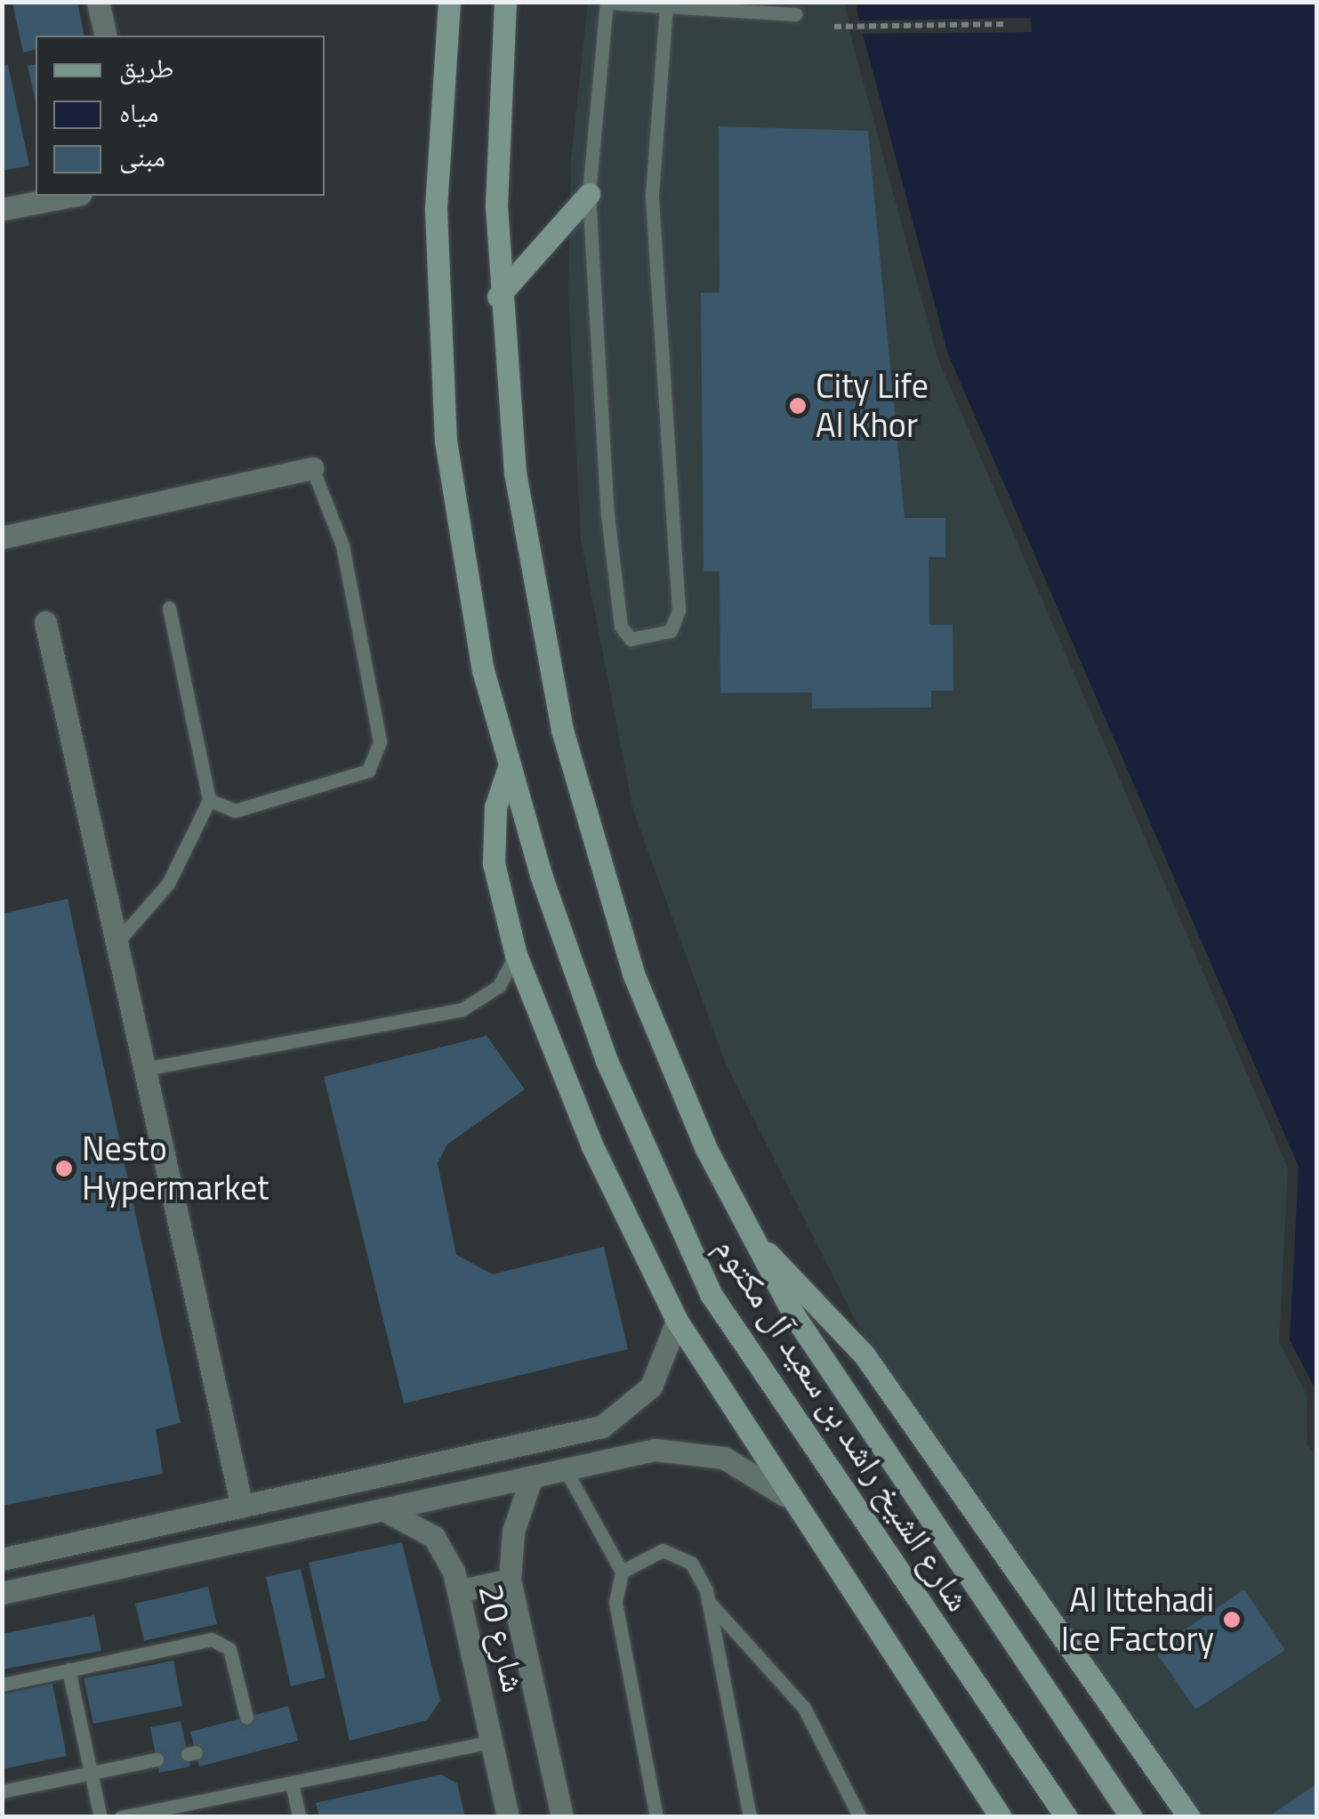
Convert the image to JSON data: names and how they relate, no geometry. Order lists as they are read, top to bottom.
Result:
{
  "streets": {
    "main road": ["شارع الشيخ راشد بن سعيد آل مكتوم"],
    "street": ["شارع 20"]
  },
  "places": ["City Life Al Khor", "Nesto Hypermarket", "Al Ittehadi Ice Factory"],
  "legend": ["طريق", "مياه", "مبنى"]
}
